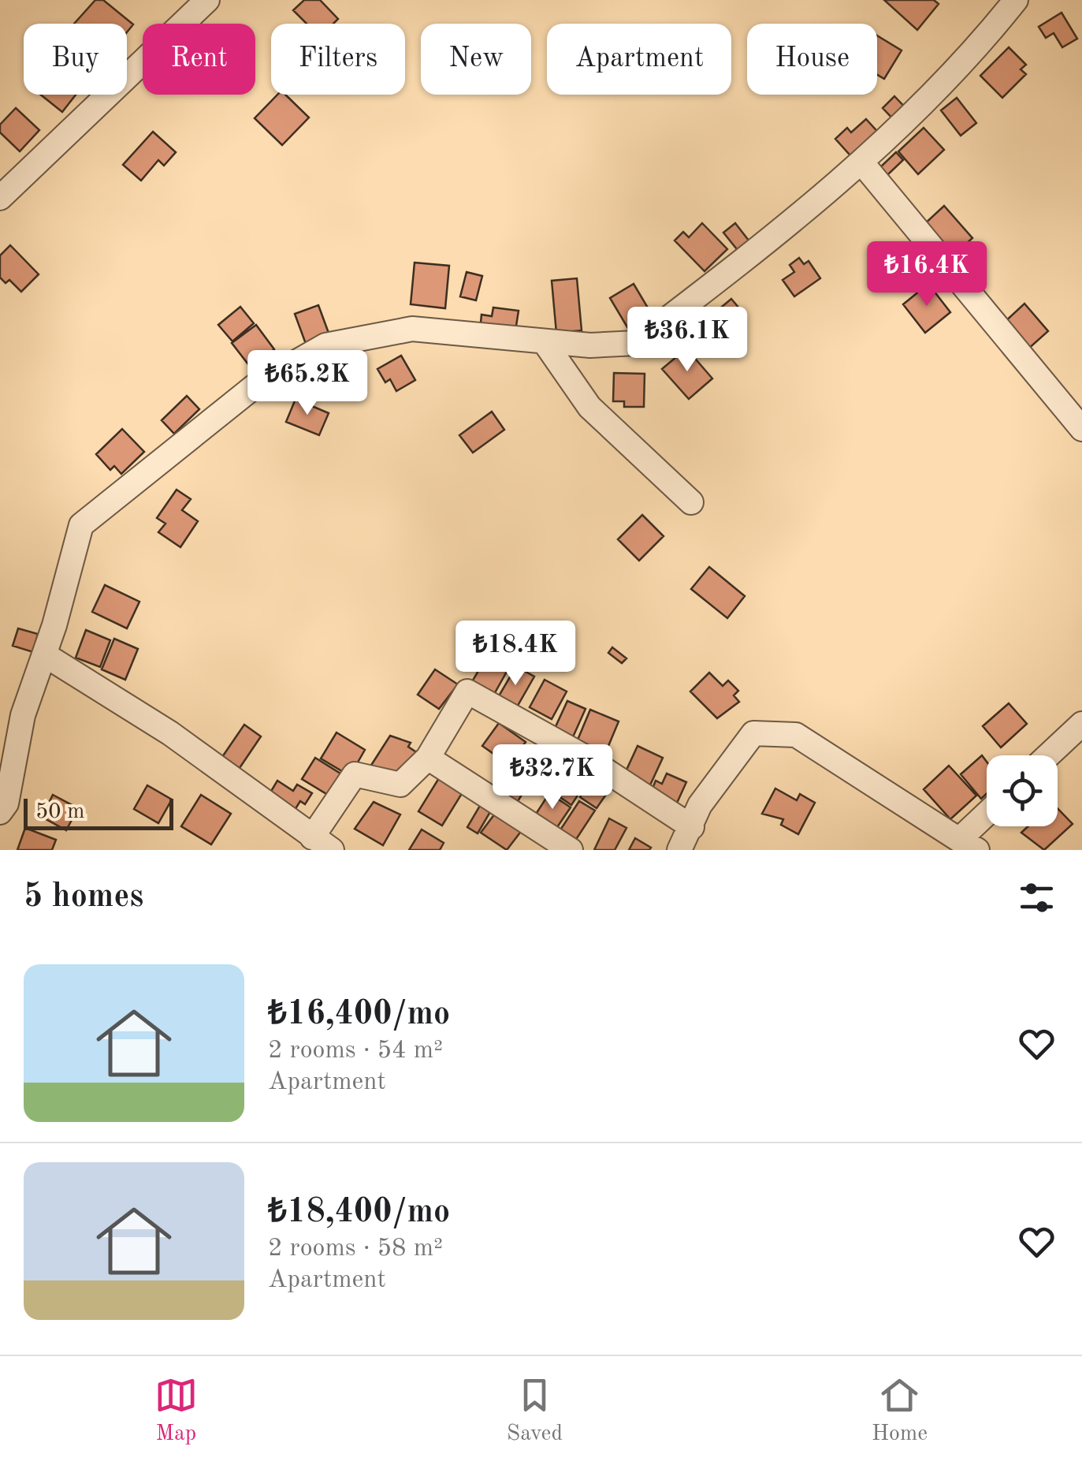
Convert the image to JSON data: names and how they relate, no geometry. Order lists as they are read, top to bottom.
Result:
{
  "scale_bar": "50 m",
  "page": {
    "chip": [
      "Buy",
      "Rent",
      "Filters",
      "New",
      "Apartment",
      "House"
    ],
    "price": [
      "₺16.4K",
      "₺36.1K",
      "₺65.2K",
      "₺18.4K",
      "₺32.7K"
    ],
    "scale": "50 m",
    "heading": "5 homes",
    "list": [
      {
        "name": "₺16,400/mo",
        "note": "2 rooms · 54 m² · Apartment"
      },
      {
        "name": "₺18,400/mo",
        "note": "2 rooms · 58 m² · Apartment"
      }
    ],
    "tabs": ["Map", "Saved", "Home"]
  }
}
